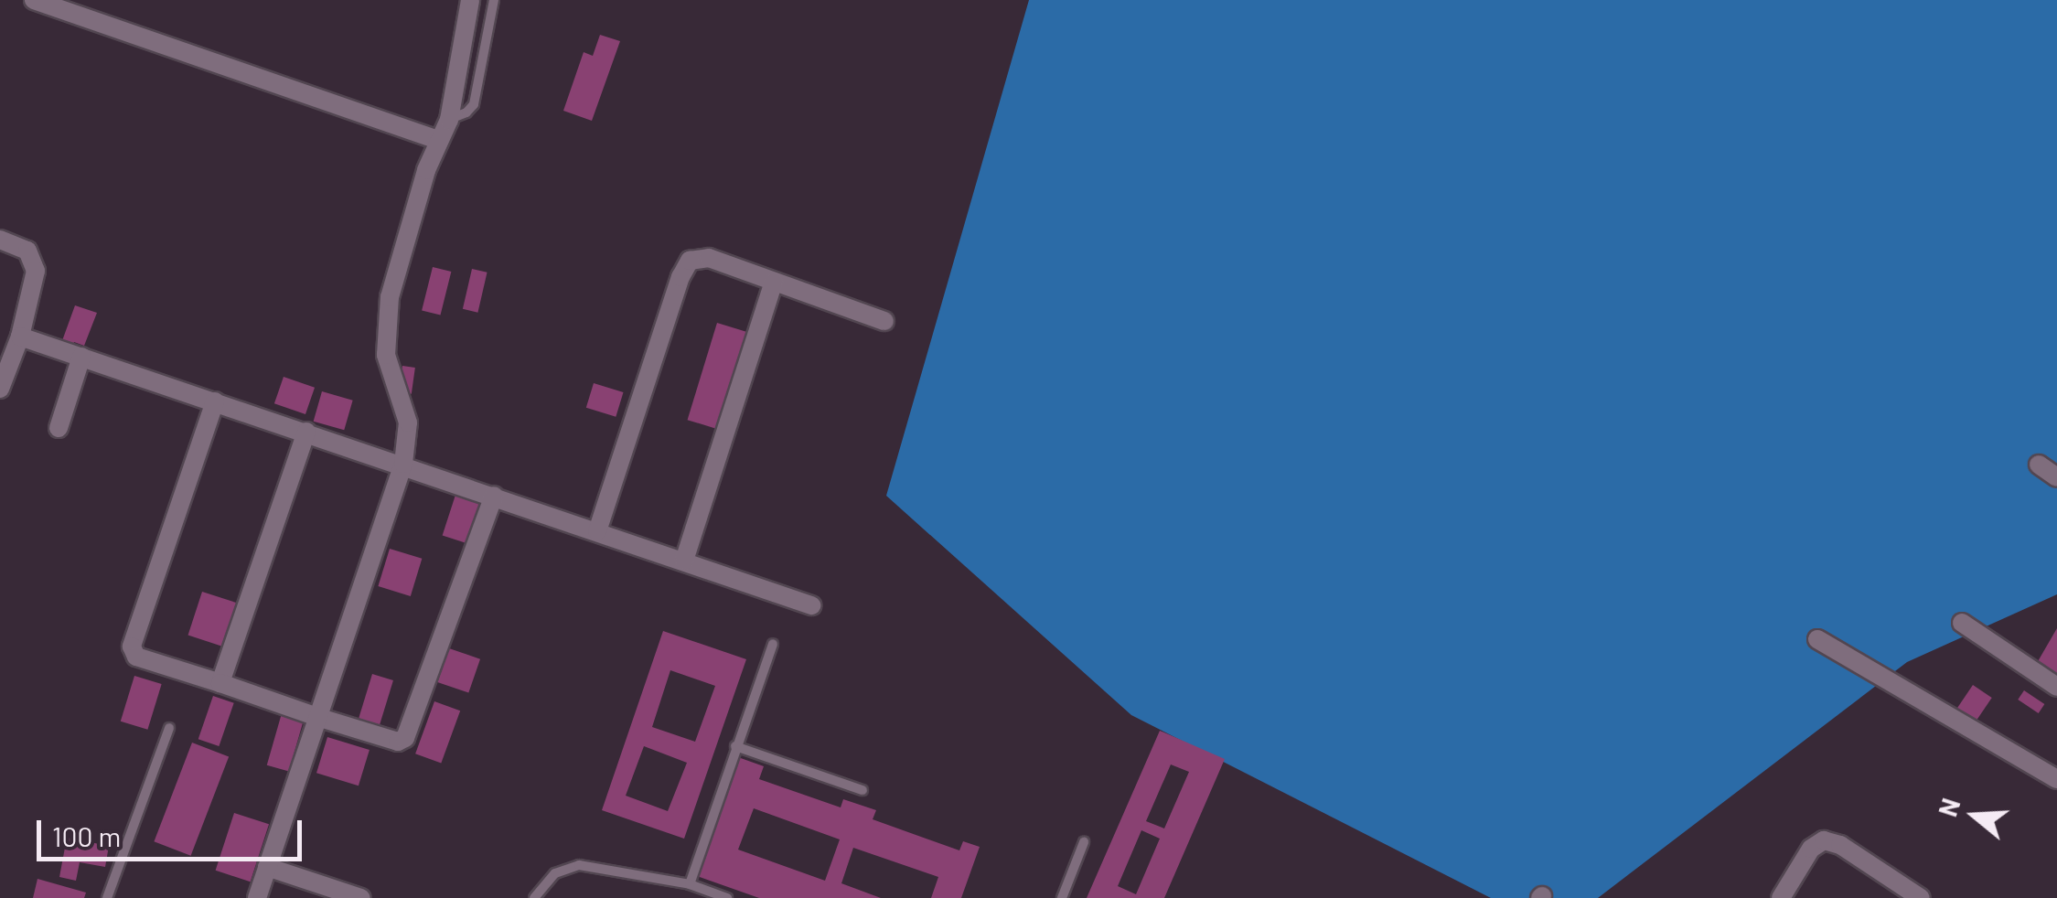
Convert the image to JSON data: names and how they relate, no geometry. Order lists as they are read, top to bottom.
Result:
{
  "scale_bar": "100 m",
  "north": "left"
}
